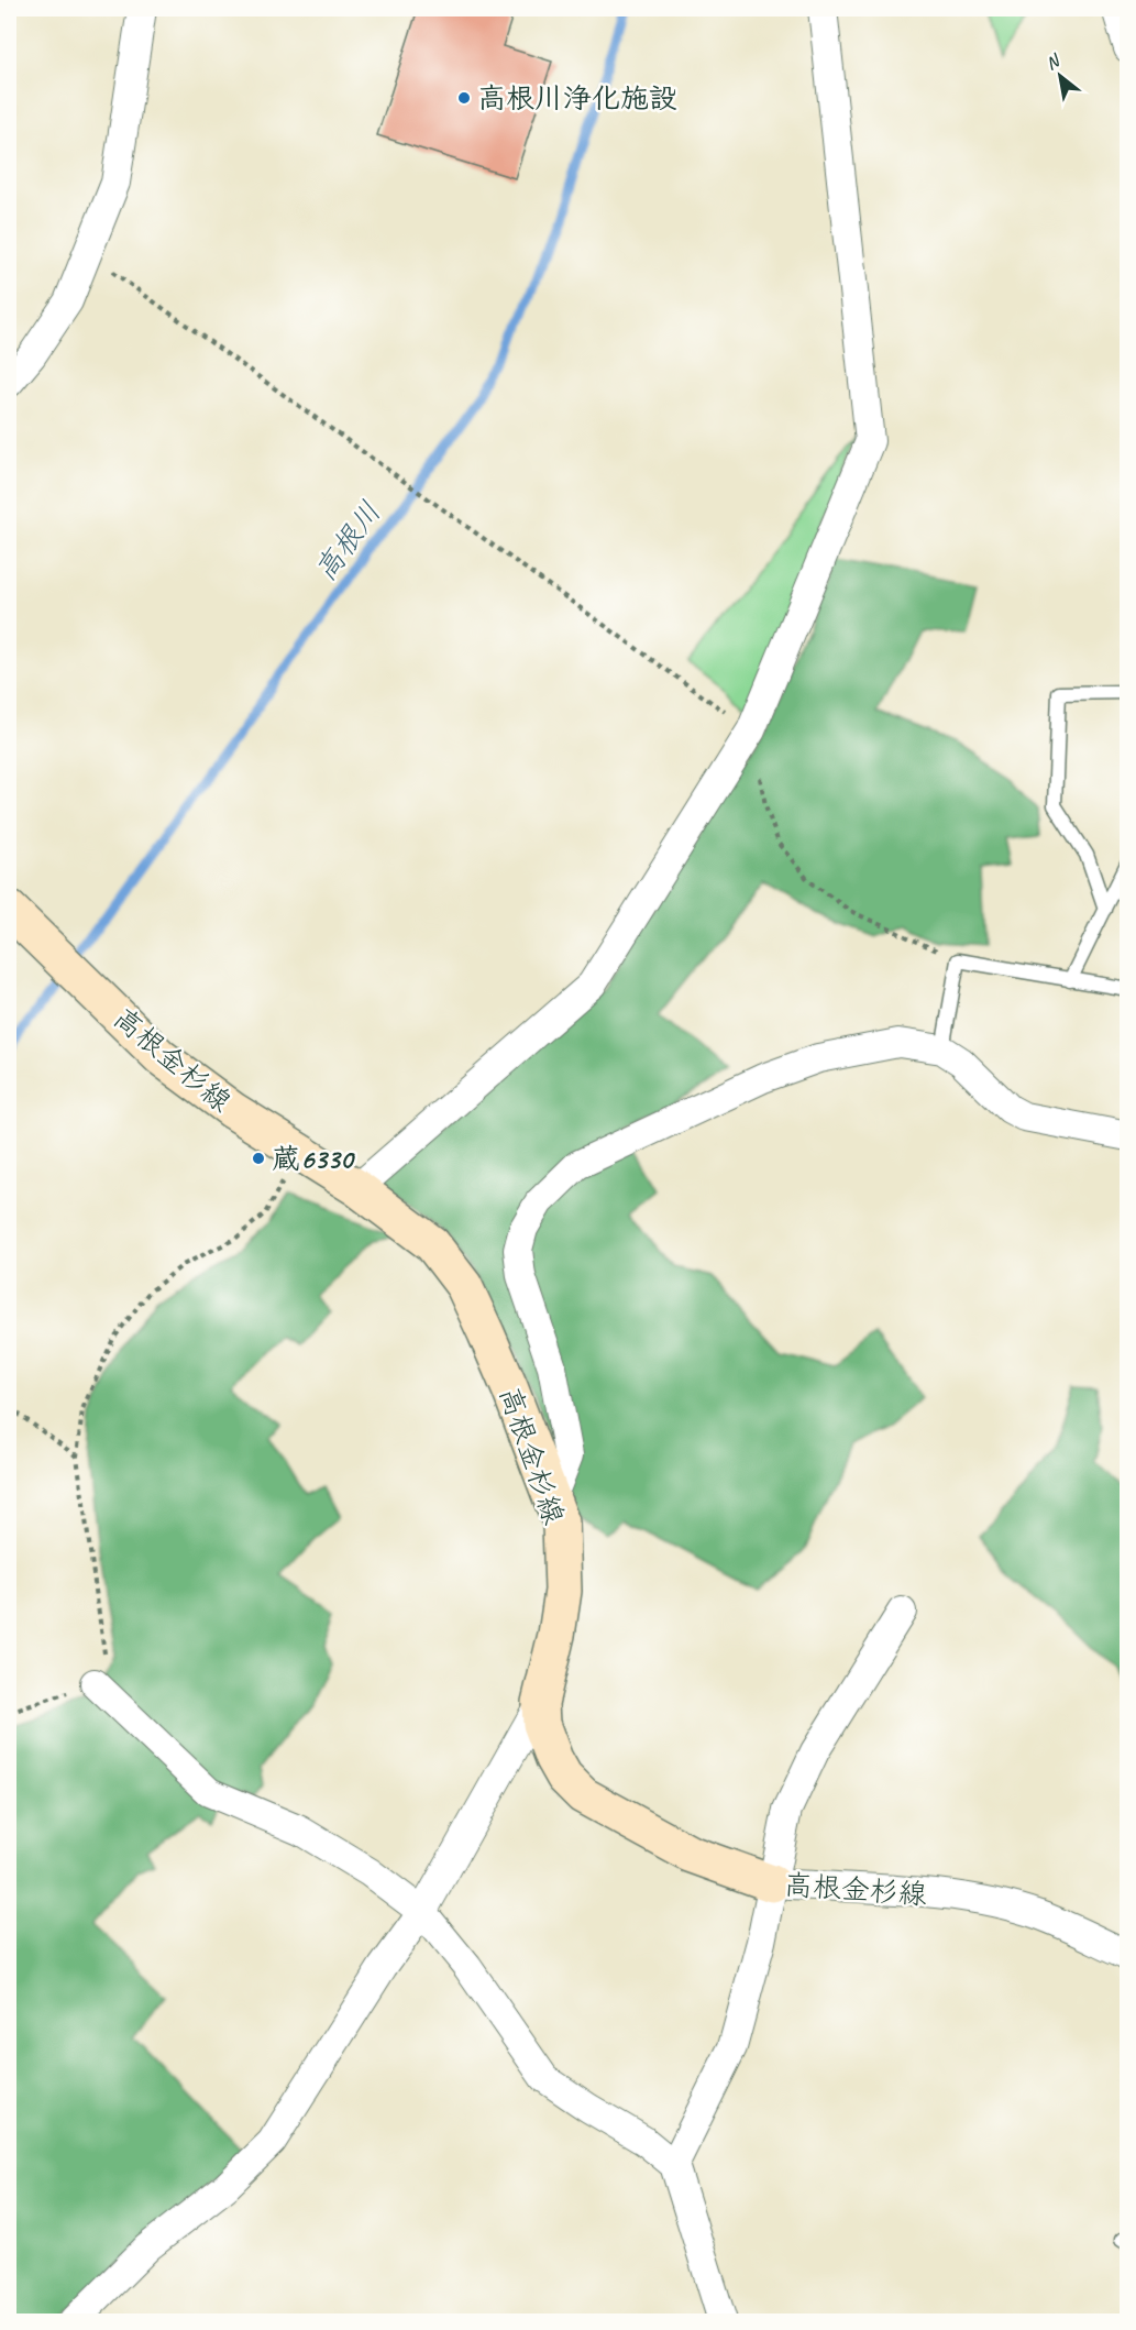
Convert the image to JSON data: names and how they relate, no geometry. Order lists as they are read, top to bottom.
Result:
{
  "streets": {
    "street": ["高根金杉線"]
  },
  "water": ["高根川"],
  "places": ["高根川浄化施設", "蔵6330"],
  "north": "top left"
}
